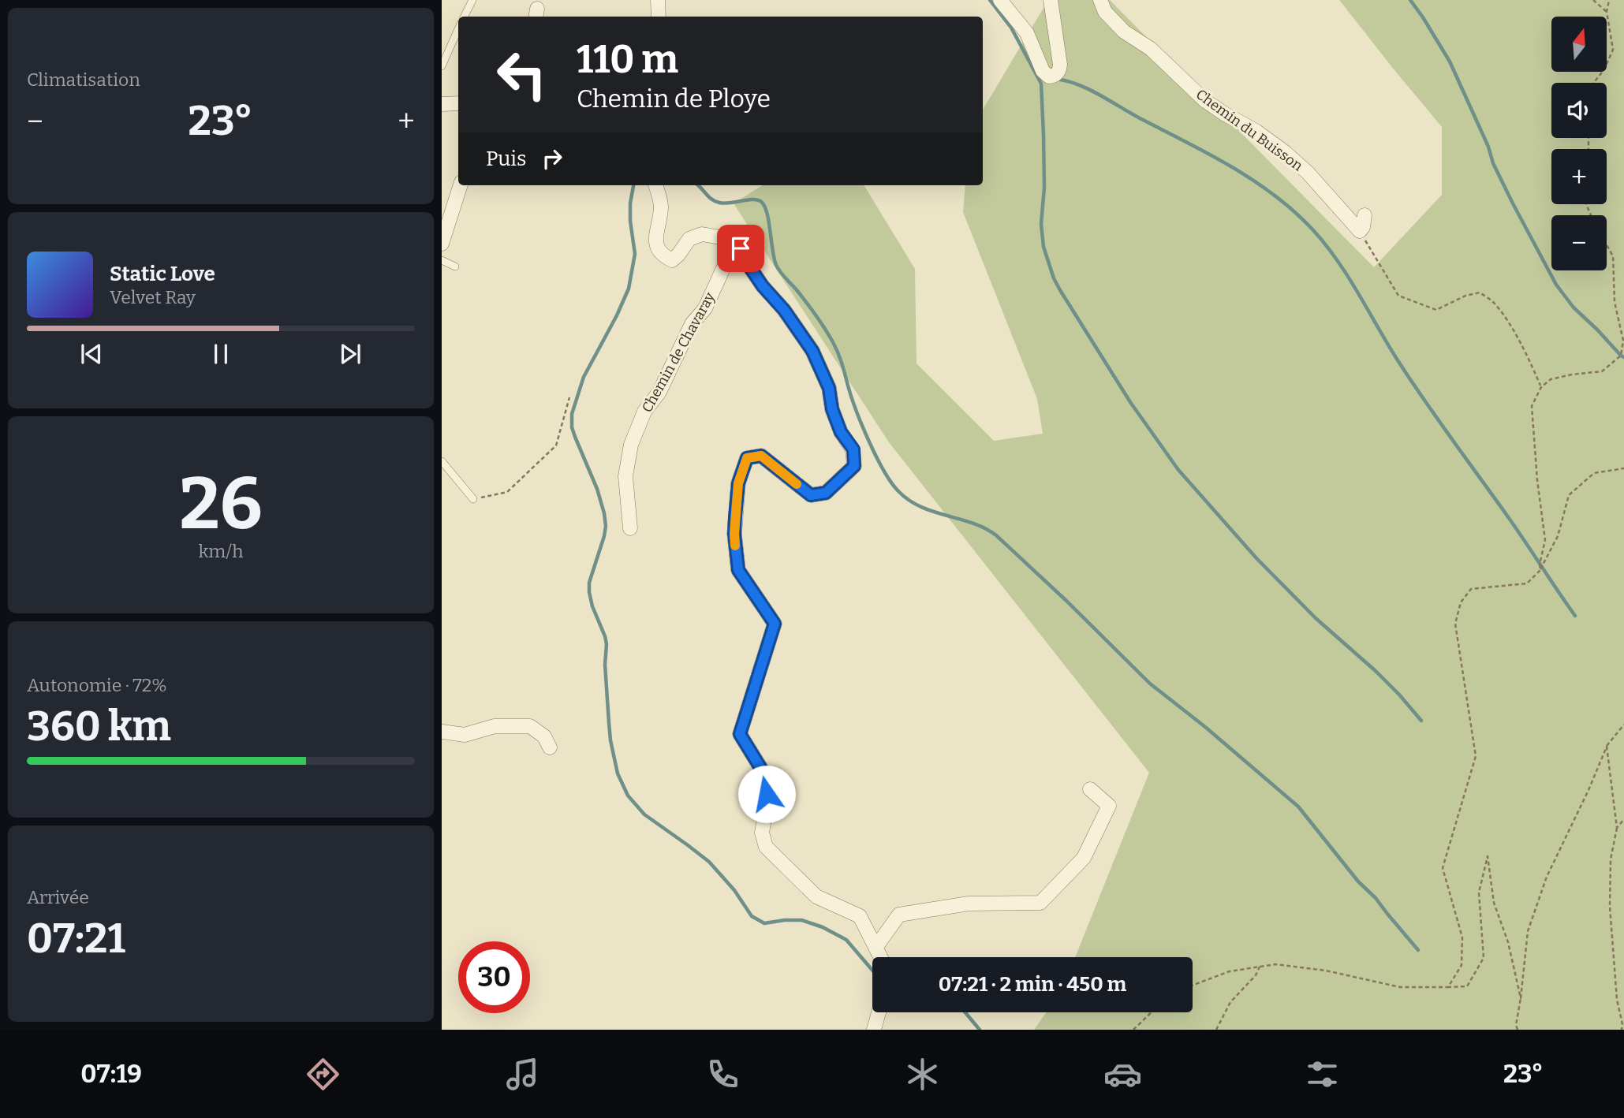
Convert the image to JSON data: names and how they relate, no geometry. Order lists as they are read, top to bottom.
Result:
{
  "streets": {
    "street": ["Chemin du Buisson", "Chemin de Chavaray"]
  },
  "north": "top",
  "page": {
    "tile": [
      "Climatisation",
      ["26", "km/h"],
      ["Autonomie · 72%", "360 km"],
      ["Arrivée", "07:21"]
    ],
    "map_buttons": ["+", "−"],
    "turn": ["110 m", "Chemin de Ploye"],
    "heat": ["−", "23°", "+"],
    "then": "Puis",
    "song": ["Static Love", "Velvet Ray"],
    "limit": "30",
    "trip": "07:21 · 2 min · 450 m",
    "tabs": ["07:19", "23°"]
  }
}
